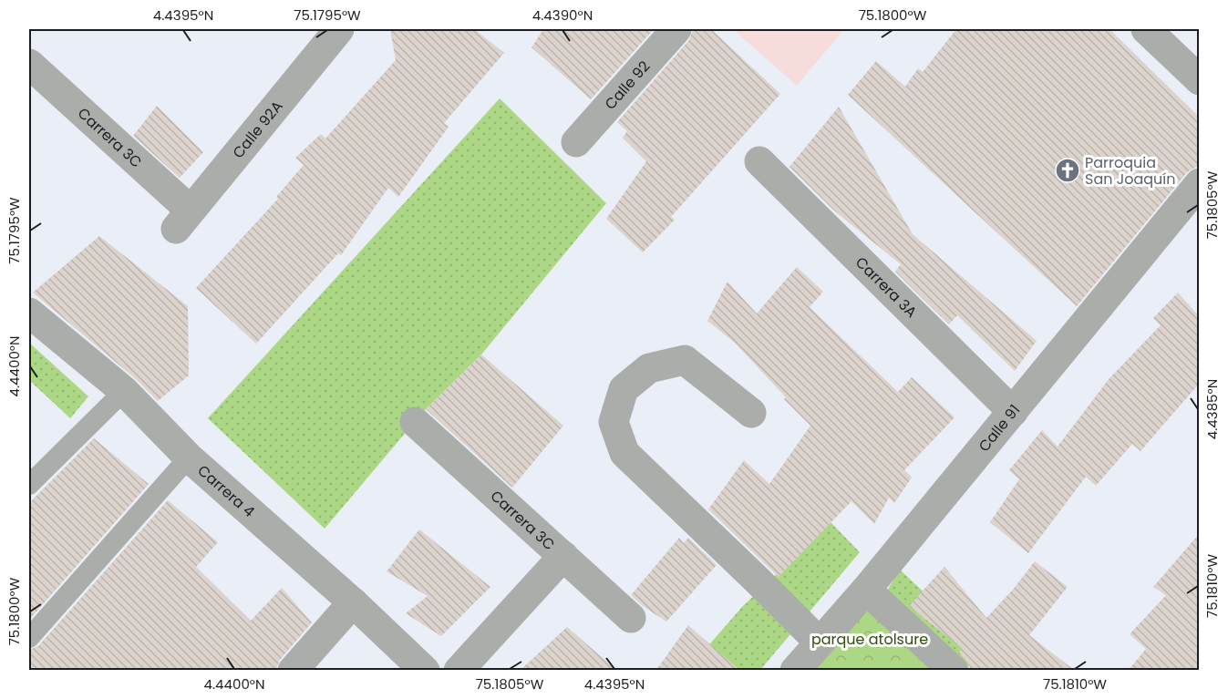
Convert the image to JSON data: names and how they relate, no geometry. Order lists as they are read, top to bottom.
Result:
{
  "streets": {
    "street": [
      "Calle 92",
      "Calle 92A",
      "Carrera 3C",
      "Carrera 3A",
      "Calle 91",
      "Carrera 4"
    ]
  },
  "crossings": [
    ["Calle 92A", "Carrera 3C"],
    ["Carrera 3A", "Calle 91"]
  ],
  "parks": ["parque atolsure"],
  "places": {
    "church": ["Parroquia San Joaquín"]
  },
  "coordinates": [
    "4.4395°N",
    "75.1795°W",
    "4.4390°N",
    "75.1800°W",
    "75.1805°W",
    "4.4400°N",
    "4.4385°N",
    "75.1810°W"
  ]
}
